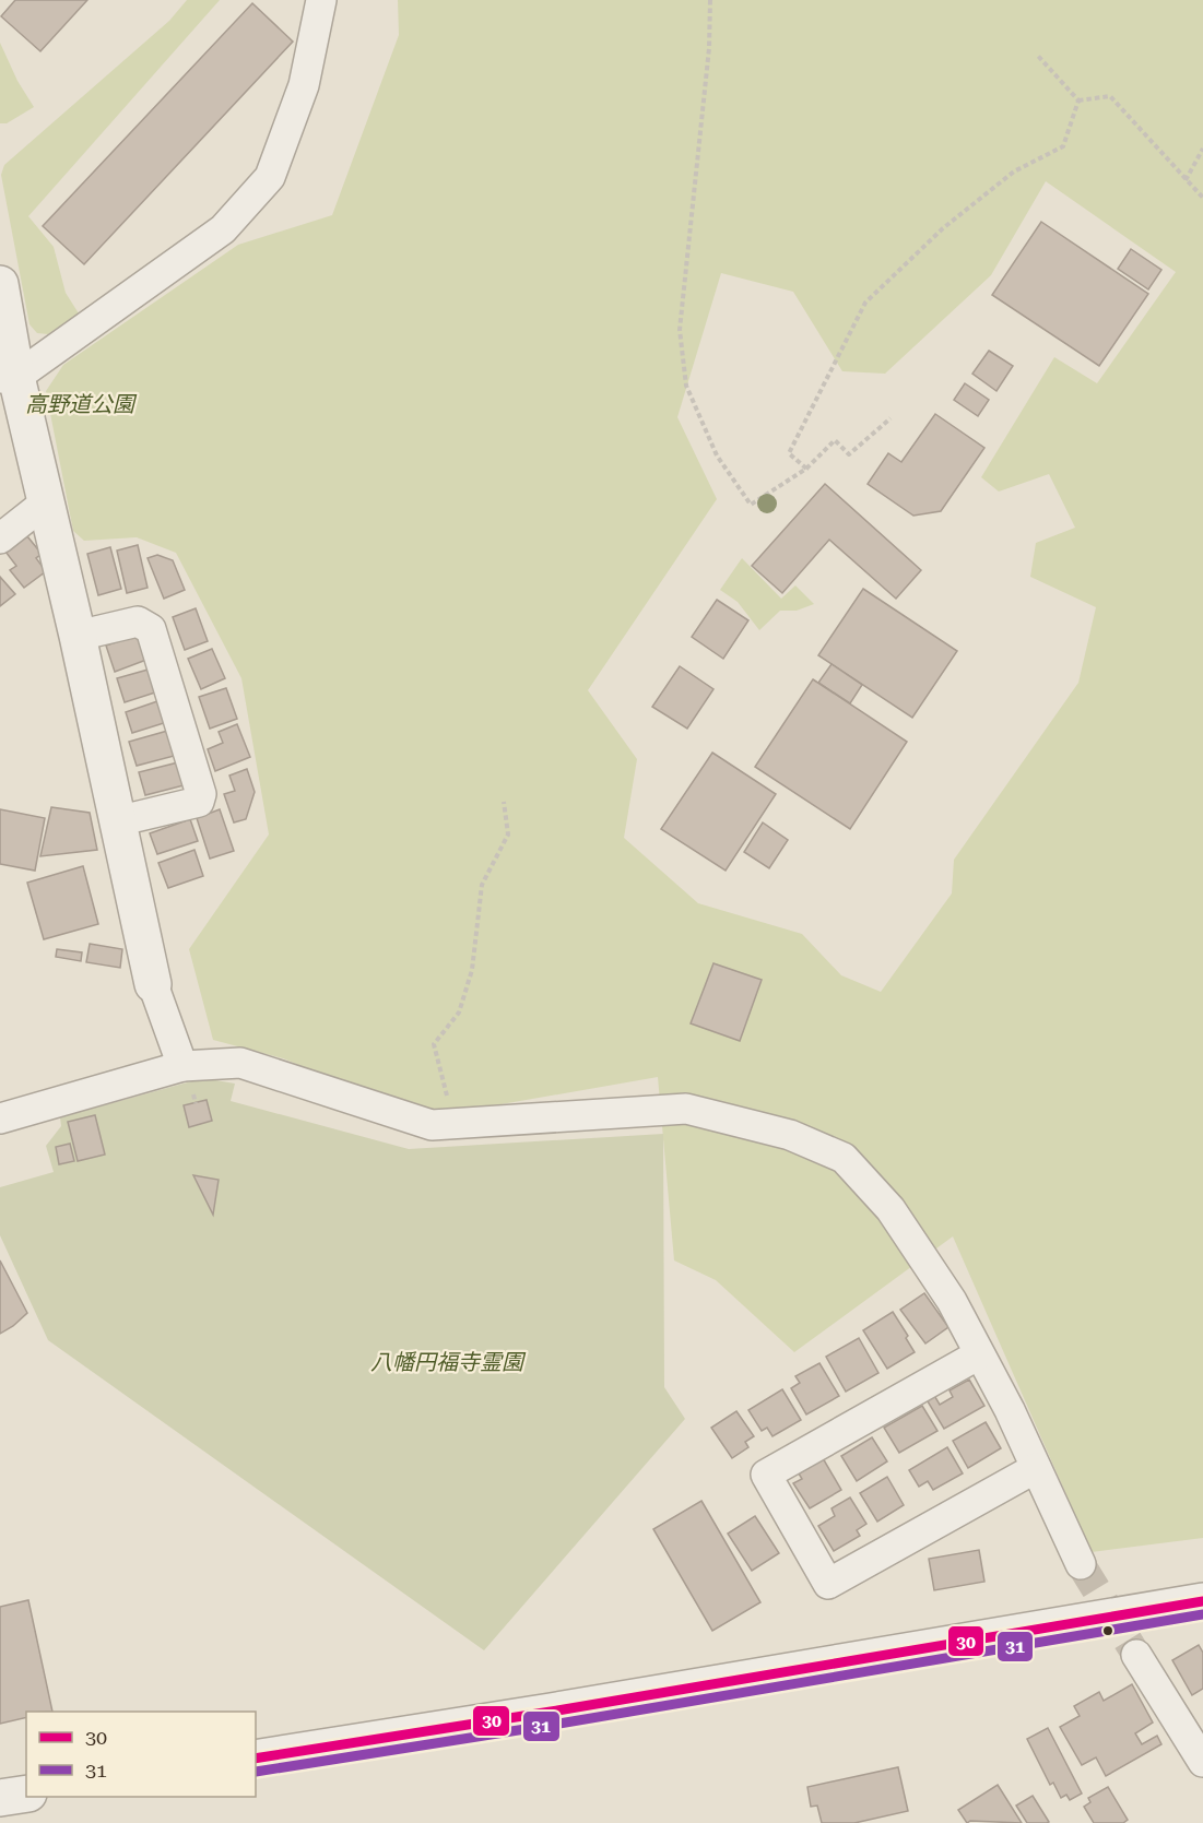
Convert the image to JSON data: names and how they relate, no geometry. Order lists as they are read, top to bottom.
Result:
{
  "parks": ["高野道公園", "八幡円福寺霊園"],
  "lines": ["transit line 30", "transit line 31"],
  "legend": ["30", "31"]
}
